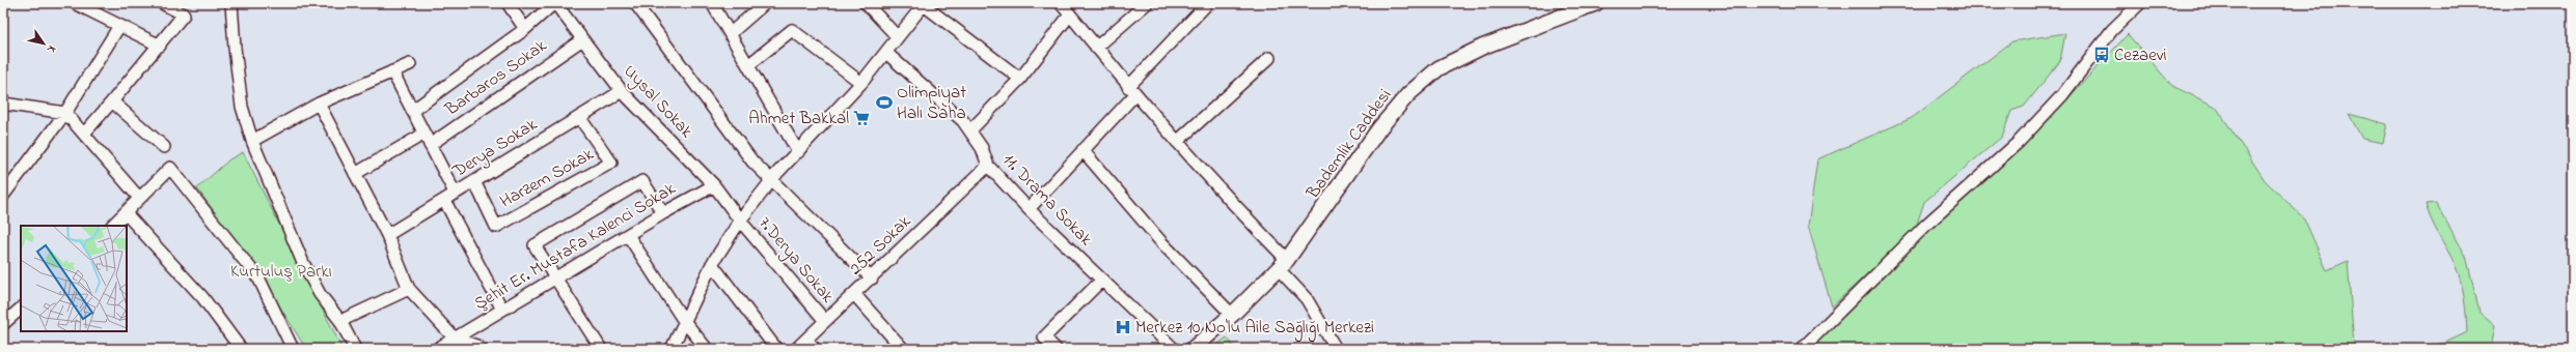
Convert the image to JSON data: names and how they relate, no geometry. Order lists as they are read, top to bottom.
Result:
{
  "streets": {
    "street": [
      "Barbaros Sokak",
      "Uysal Sokak",
      "Bademlik Caddesi",
      "Derya Sokak",
      "Harzem Sokak",
      "11. Drama Sokak",
      "252 Sokak",
      "Şehit Er. Mustafa Kalenci Sokak",
      "7.Derya Sokak"
    ]
  },
  "crossings": [
    ["Barbaros Sokak", "Uysal Sokak"],
    ["Uysal Sokak", "Derya Sokak"],
    ["Uysal Sokak", "Şehit Er. Mustafa Kalenci Sokak"],
    ["Uysal Sokak", "7.Derya Sokak"],
    ["Derya Sokak", "Harzem Sokak"],
    ["11. Drama Sokak", "252 Sokak"],
    ["252 Sokak", "7.Derya Sokak"]
  ],
  "parks": ["Kurtuluş Parkı"],
  "places": {
    "bus stop": ["Cezaevi"],
    "sports": ["Olimpiyat Halı Saha"],
    "supermarket": ["Ahmet Bakkal"],
    "hospital": ["Merkez 10 No'lu Aile Sağlığı Merkezi"]
  },
  "north": "bottom right"
}
